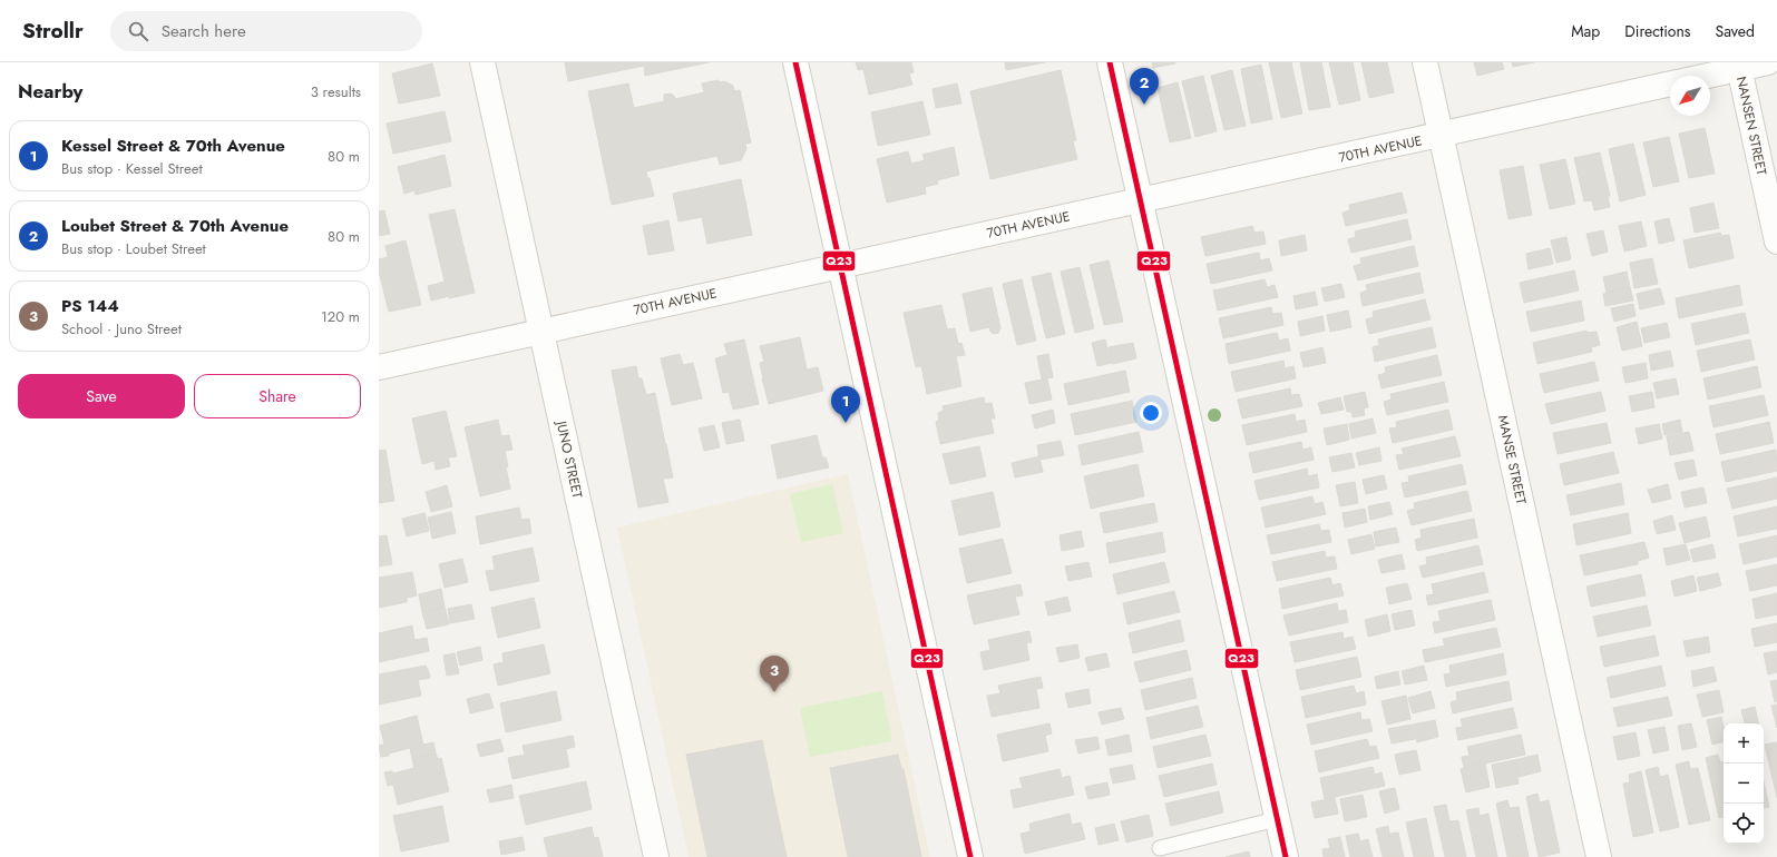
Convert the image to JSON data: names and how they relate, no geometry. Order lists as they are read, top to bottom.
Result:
{
  "streets": {
    "street": [
      "NANSEN STREET",
      "70TH AVENUE",
      "JUNO STREET",
      "MANSE STREET"
    ]
  },
  "crossings": [
    ["NANSEN STREET", "70TH AVENUE"],
    ["70TH AVENUE", "JUNO STREET"],
    ["70TH AVENUE", "MANSE STREET"]
  ],
  "lines": ["transit line Q23"],
  "north": "bottom left",
  "page": {
    "header": "Strollr",
    "search": "Search here",
    "nav": ["Map", "Directions", "Saved"],
    "heading": ["Nearby", "3 results"],
    "pins": ["2", "1", "3"],
    "list": [
      {
        "mark": "1",
        "name": "Kessel Street & 70th Avenue",
        "note": "Bus stop · Kessel Street",
        "value": "80 m"
      },
      {
        "mark": "2",
        "name": "Loubet Street & 70th Avenue",
        "note": "Bus stop · Loubet Street",
        "value": "80 m"
      },
      {
        "mark": "3",
        "name": "PS 144",
        "note": "School · Juno Street",
        "value": "120 m"
      }
    ],
    "buttons": ["Save", "Share"],
    "map_buttons": ["+", "−"]
  }
}
